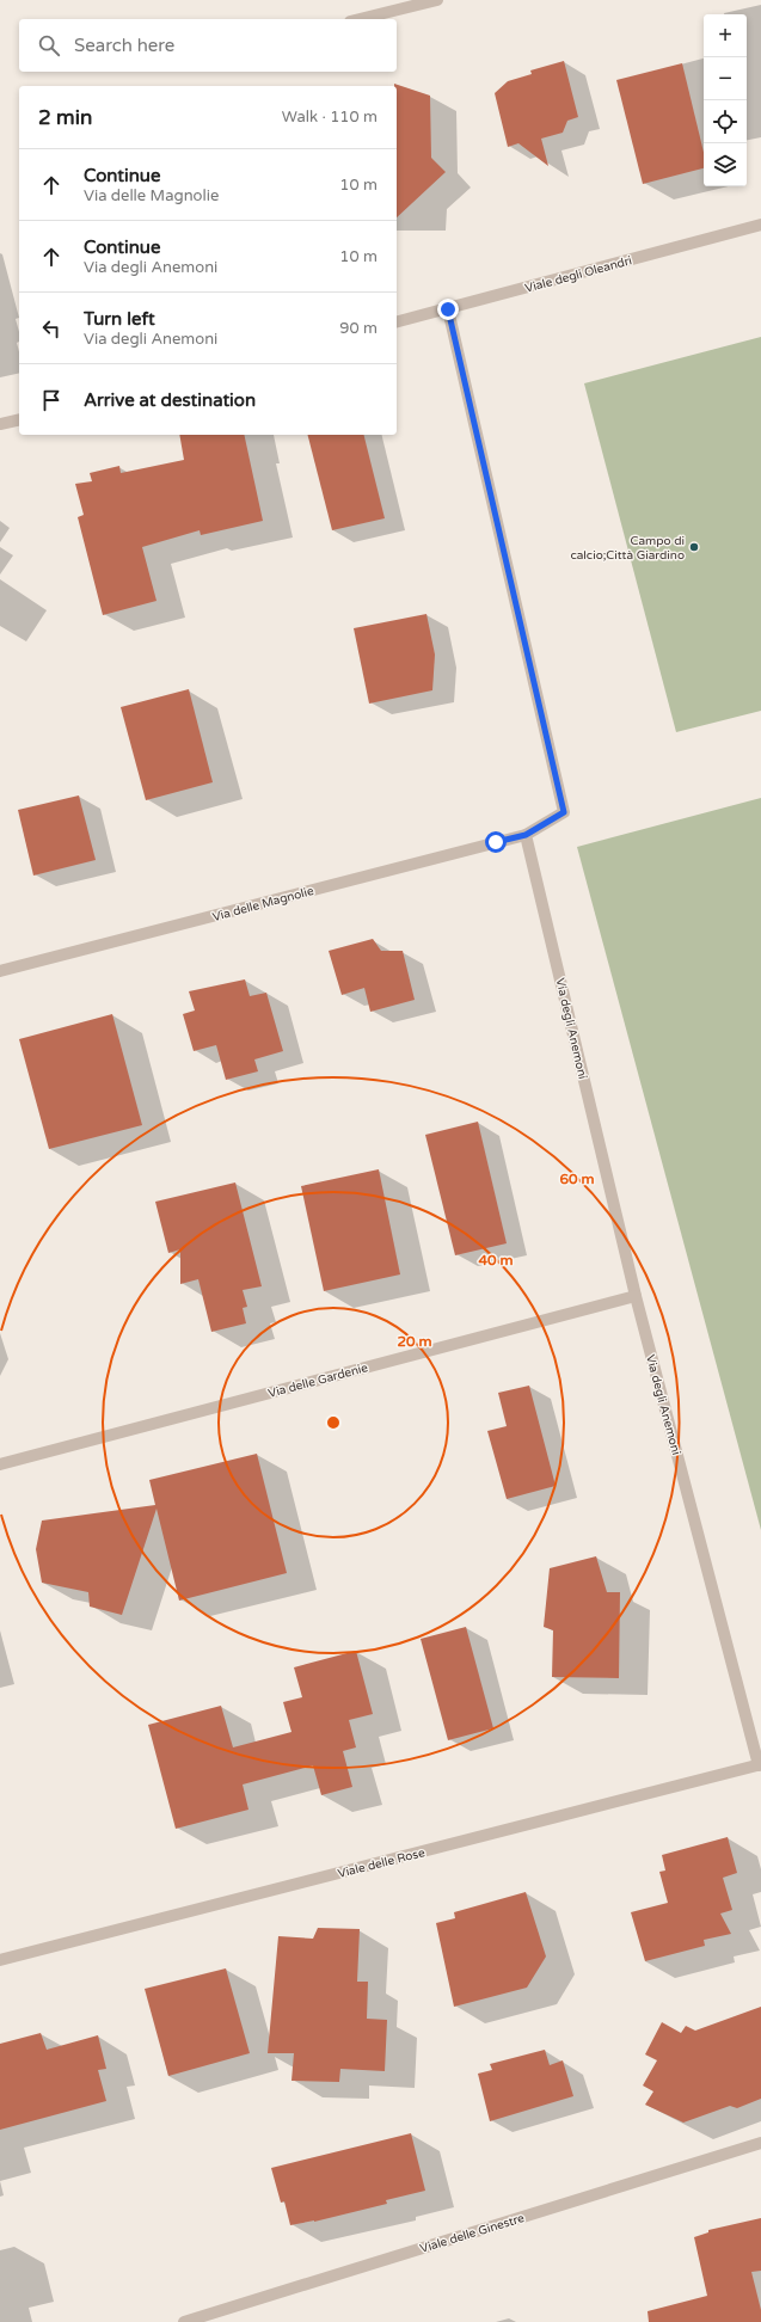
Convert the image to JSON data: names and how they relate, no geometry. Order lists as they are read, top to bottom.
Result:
{
  "streets": {
    "street": [
      "Viale degli Oleandri",
      "Via delle Magnolie",
      "Via degli Anemoni",
      "Via delle Gardenie",
      "Viale delle Rose",
      "Viale delle Ginestre"
    ]
  },
  "crossings": [
    ["Via delle Magnolie", "Via degli Anemoni"],
    ["Via degli Anemoni", "Via delle Gardenie"],
    ["Via degli Anemoni", "Viale delle Rose"]
  ],
  "places": ["Campo di calcio;Città Giardino"],
  "page": {
    "map_buttons": ["+", "−"],
    "search": "Search here",
    "heading": ["2 min", "Walk · 110 m"],
    "list": [
      ["Continue", "Via delle Magnolie", "10 m"],
      ["Continue", "Via degli Anemoni", "10 m"],
      ["Turn left", "Via degli Anemoni", "90 m"],
      "Arrive at destination"
    ]
  },
  "rings": ["60 m", "40 m", "20 m"]
}
